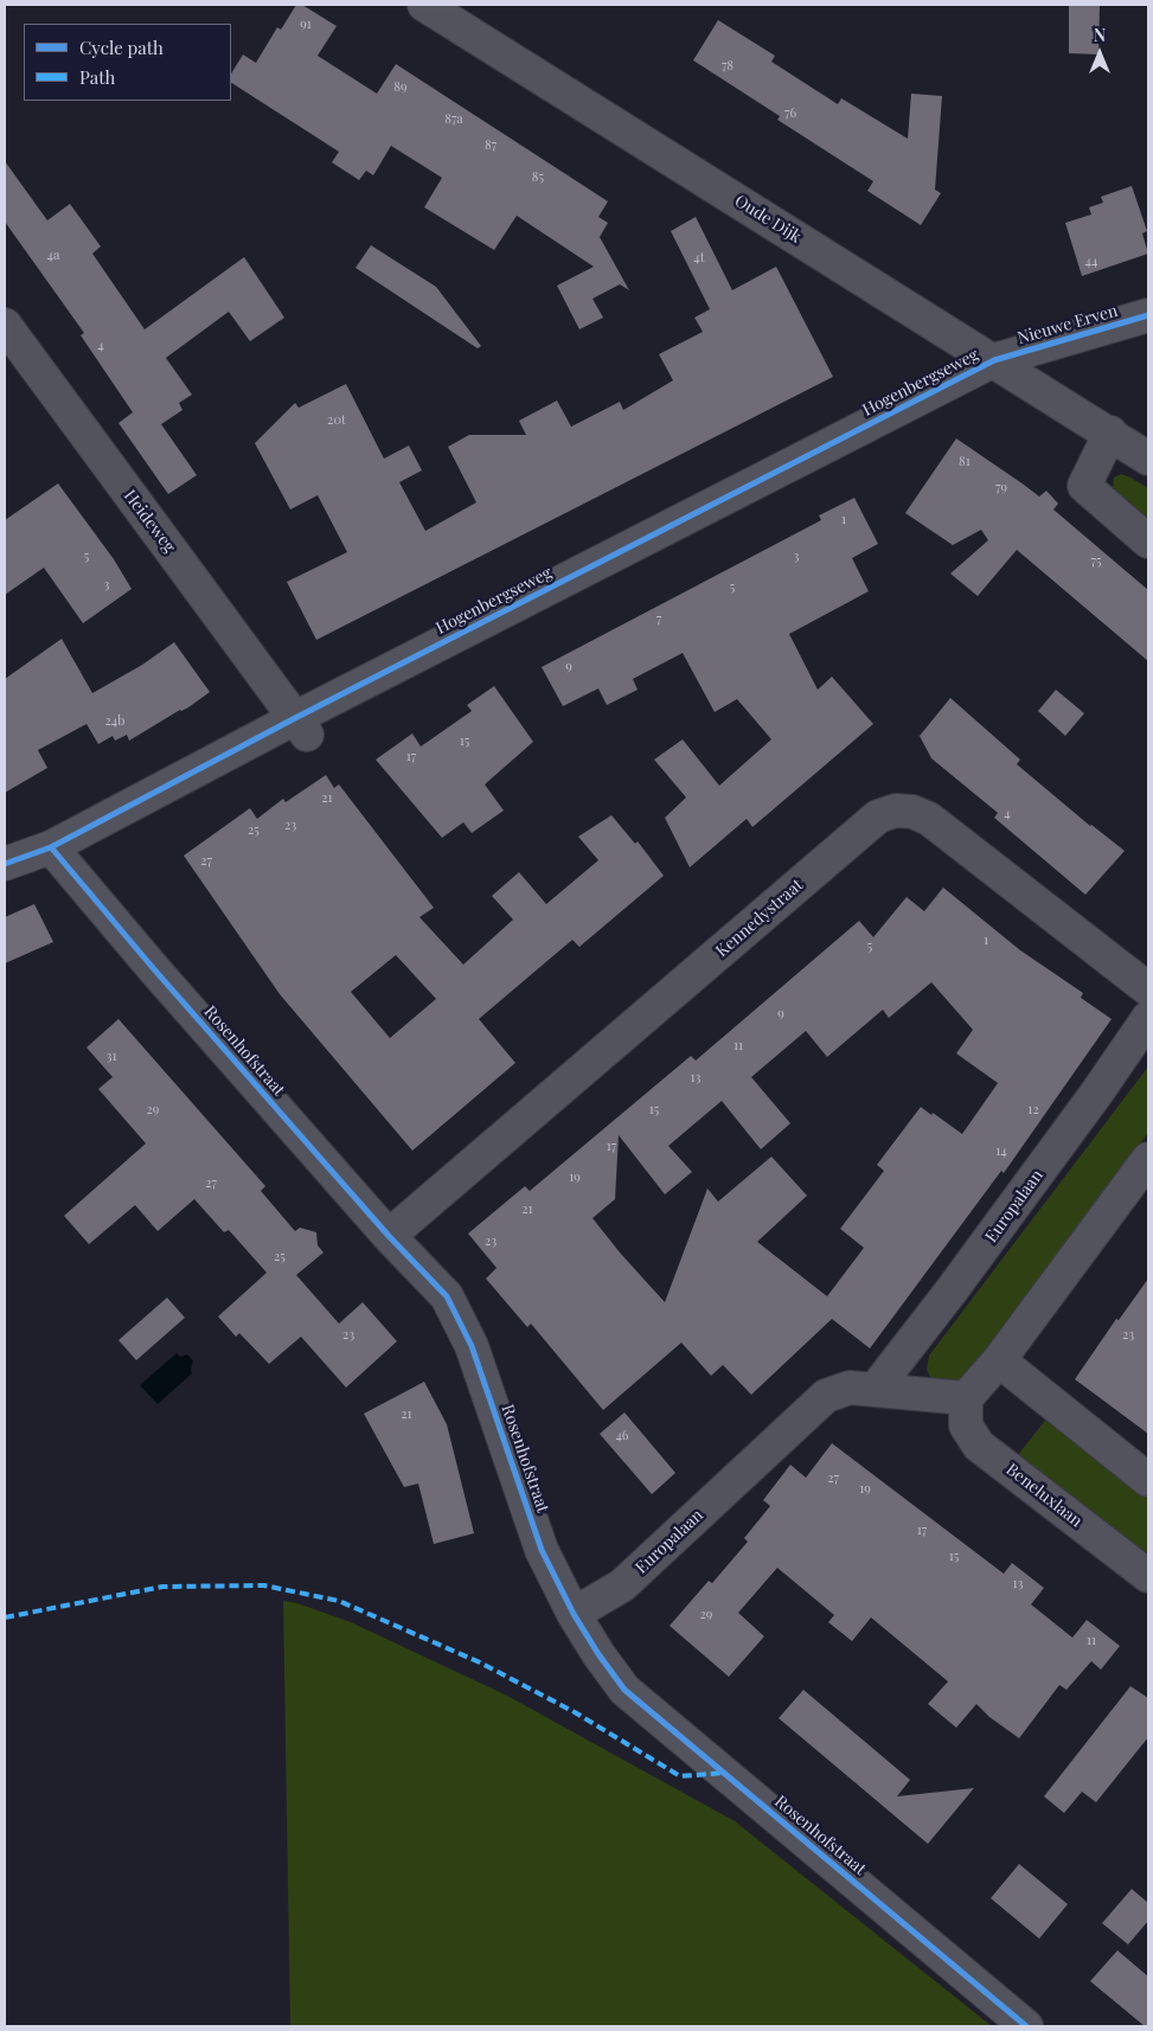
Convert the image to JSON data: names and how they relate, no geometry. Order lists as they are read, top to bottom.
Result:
{
  "streets": {
    "street": [
      "Oude Dijk",
      "Nieuwe Erven",
      "Hogenbergseweg",
      "Heideweg",
      "Kennedystraat",
      "Rosenhofstraat",
      "Europalaan",
      "Beneluxlaan"
    ]
  },
  "crossings": [
    ["Oude Dijk", "Nieuwe Erven"],
    ["Oude Dijk", "Hogenbergseweg"],
    ["Nieuwe Erven", "Hogenbergseweg"],
    ["Hogenbergseweg", "Heideweg"],
    ["Hogenbergseweg", "Rosenhofstraat"],
    ["Kennedystraat", "Rosenhofstraat"],
    ["Rosenhofstraat", "Europalaan"],
    ["Europalaan", "Beneluxlaan"]
  ],
  "house_numbers": [
    "91",
    "78",
    "89",
    "76",
    "87a",
    "87",
    "85",
    "4a",
    "4t",
    "44",
    "4",
    "20t",
    "81",
    "79",
    "1",
    "5",
    "3",
    "75",
    "3",
    "5",
    "7",
    "9",
    "24b",
    "15",
    "17",
    "21",
    "4",
    "23",
    "25",
    "27",
    "1",
    "5",
    "9",
    "11",
    "31",
    "13",
    "29",
    "15",
    "12",
    "17",
    "14",
    "19",
    "27",
    "21",
    "23",
    "25",
    "23",
    "23",
    "21",
    "46",
    "27",
    "19",
    "17",
    "15",
    "13",
    "29",
    "11"
  ],
  "legend": ["Cycle path", "Path"],
  "north": "top"
}
